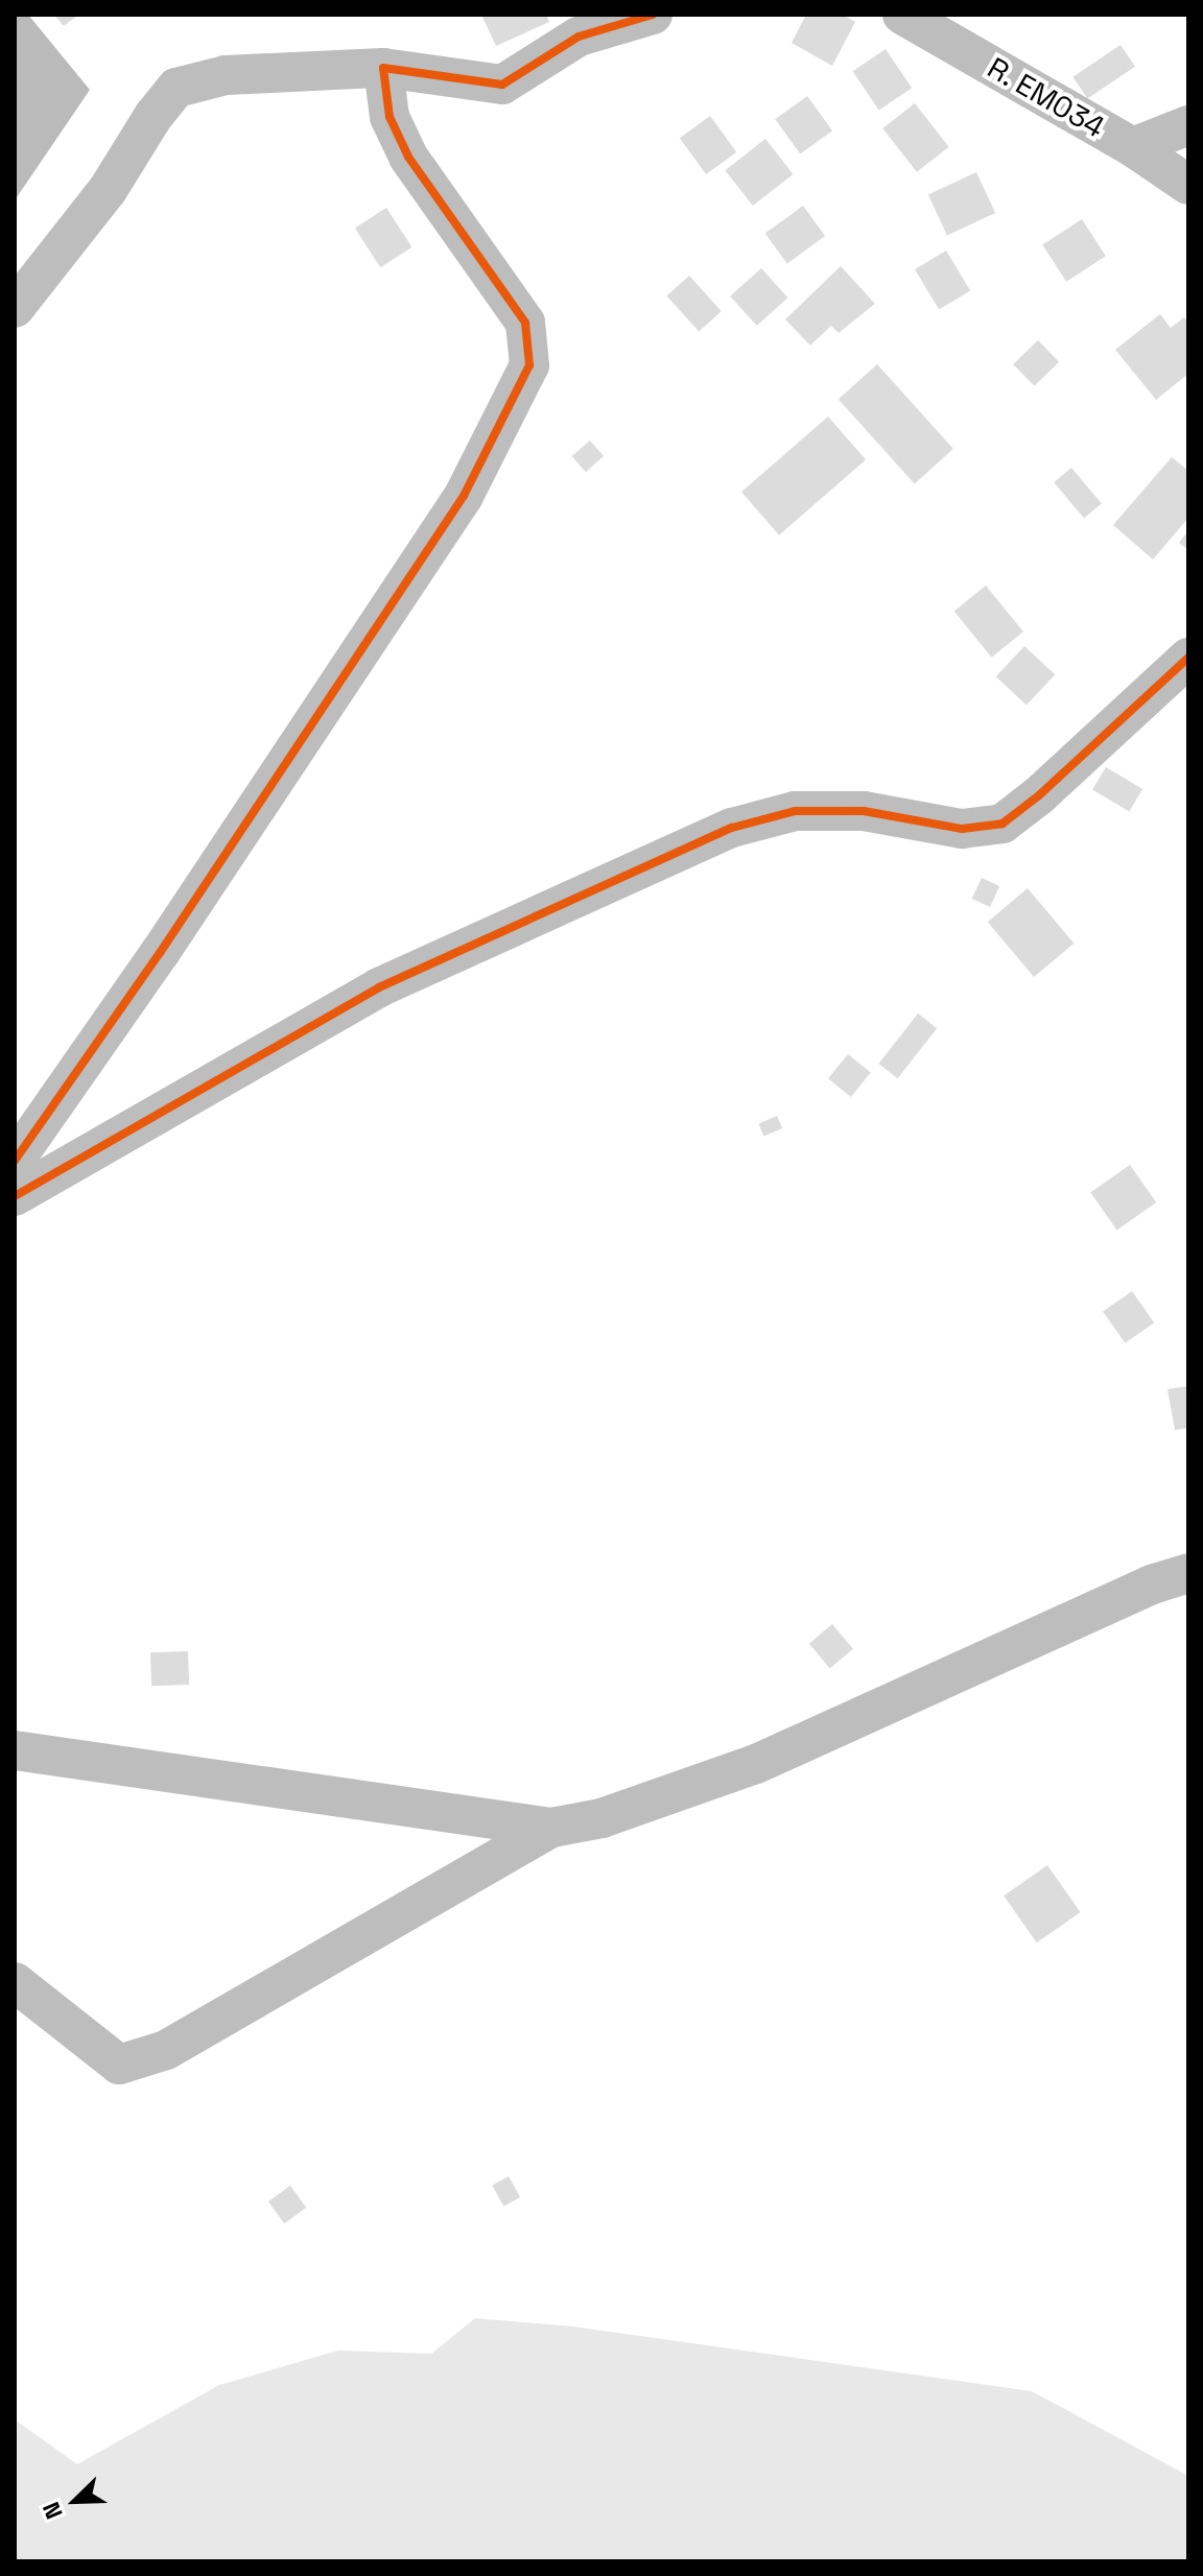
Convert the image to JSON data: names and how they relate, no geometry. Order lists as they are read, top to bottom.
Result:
{
  "streets": {
    "street": ["R. EM034"]
  },
  "north": "bottom left"
}
